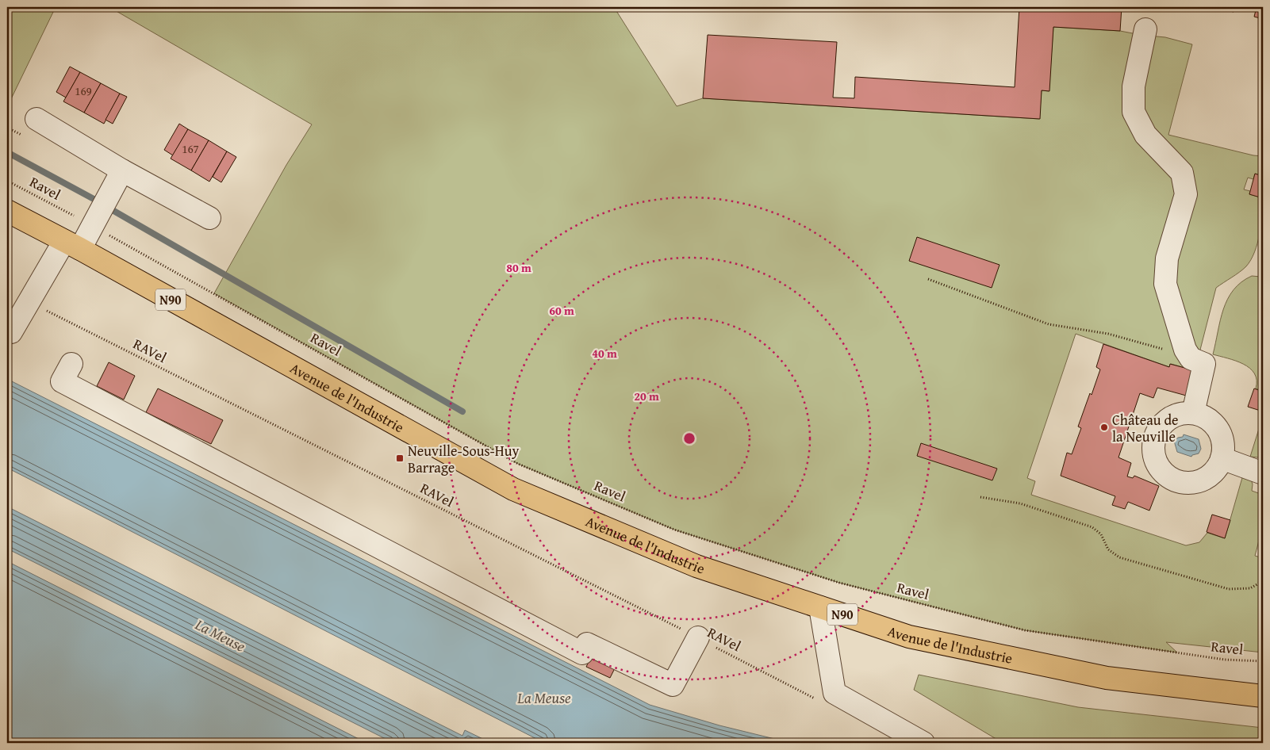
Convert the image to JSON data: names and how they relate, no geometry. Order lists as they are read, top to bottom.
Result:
{
  "streets": {
    "main road": ["N90", "Avenue de l'Industrie"],
    "path": ["Ravel", "RAVel"]
  },
  "water": ["La Meuse"],
  "places": {
    "other": ["Château de la Neuville"],
    "transit": ["Neuville-Sous-Huy Barrage"]
  },
  "house_numbers": ["169", "167"],
  "rings": [
    "80 m",
    "60 m",
    "40 m",
    "20 m"
  ]
}
